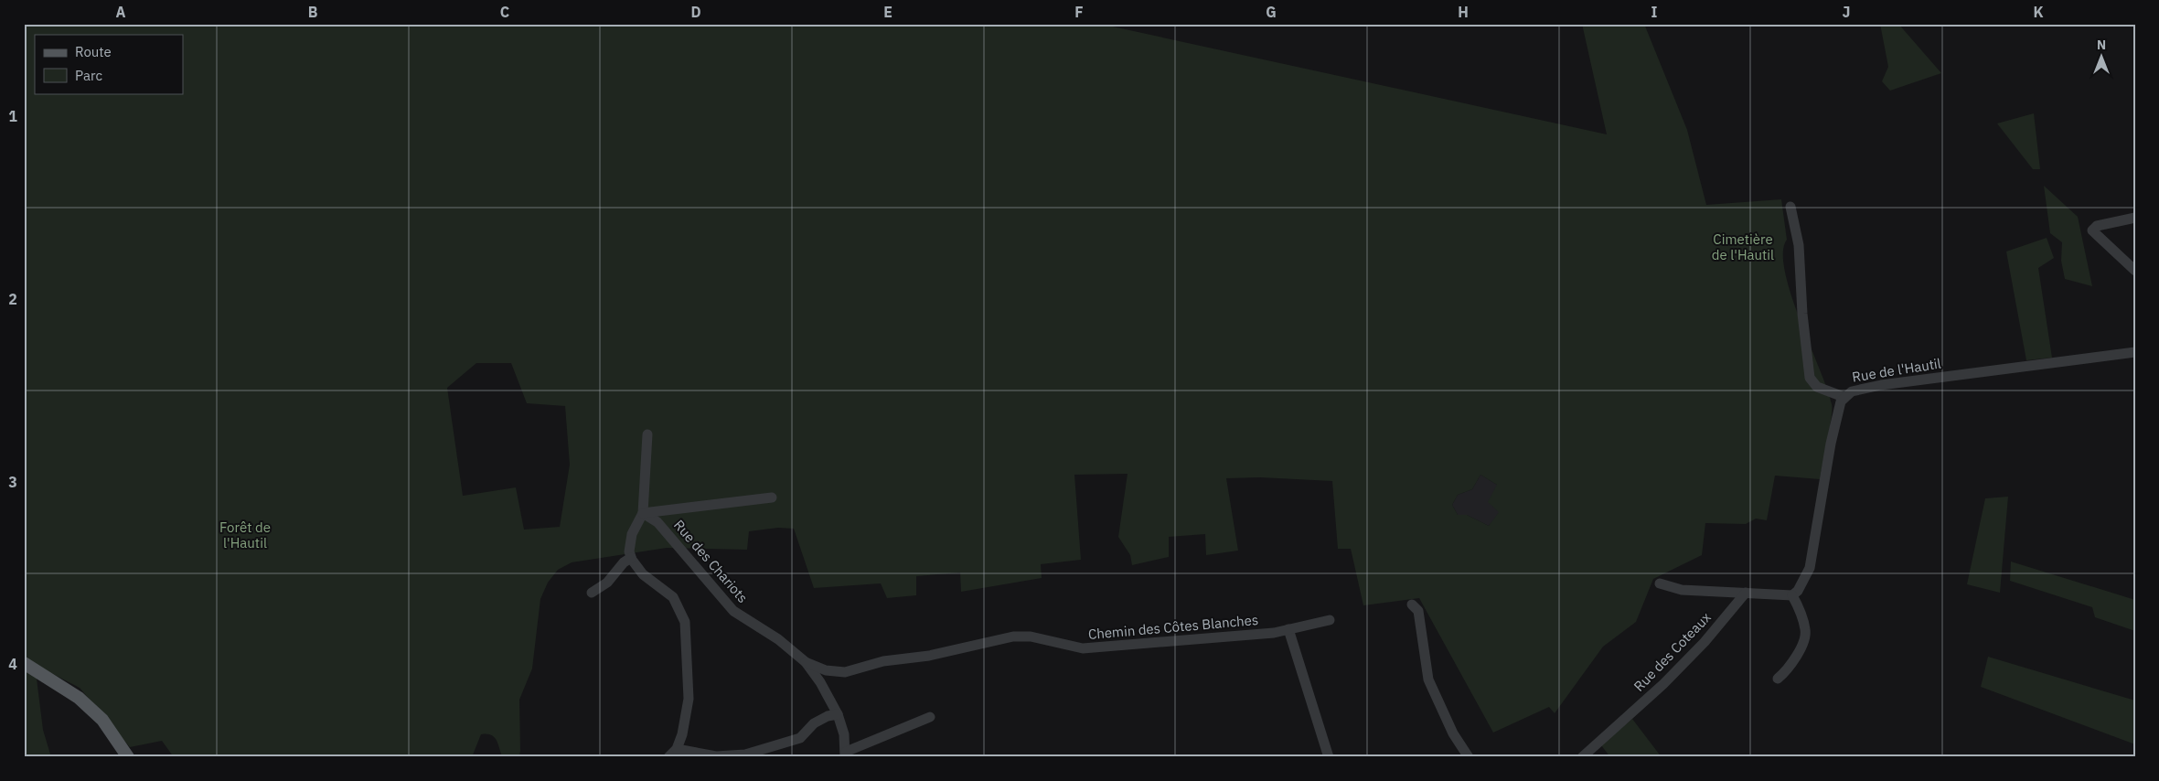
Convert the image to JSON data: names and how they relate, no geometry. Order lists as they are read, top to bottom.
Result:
{
  "streets": {
    "street": [
      "Rue de l'Hautil",
      "Rue des Chariots",
      "Chemin des Côtes Blanches",
      "Rue des Coteaux"
    ]
  },
  "crossings": [
    ["Rue des Chariots", "Chemin des Côtes Blanches"]
  ],
  "parks": ["Cimetière de l'Hautil", "Forêt de l'Hautil"],
  "legend": ["Route", "Parc"],
  "north": "top",
  "grid": {
    "columns": [
      "A",
      "B",
      "C",
      "D",
      "E",
      "F",
      "G",
      "H",
      "I",
      "J",
      "K"
    ],
    "rows": [
      "1",
      "2",
      "3",
      "4"
    ]
  }
}
